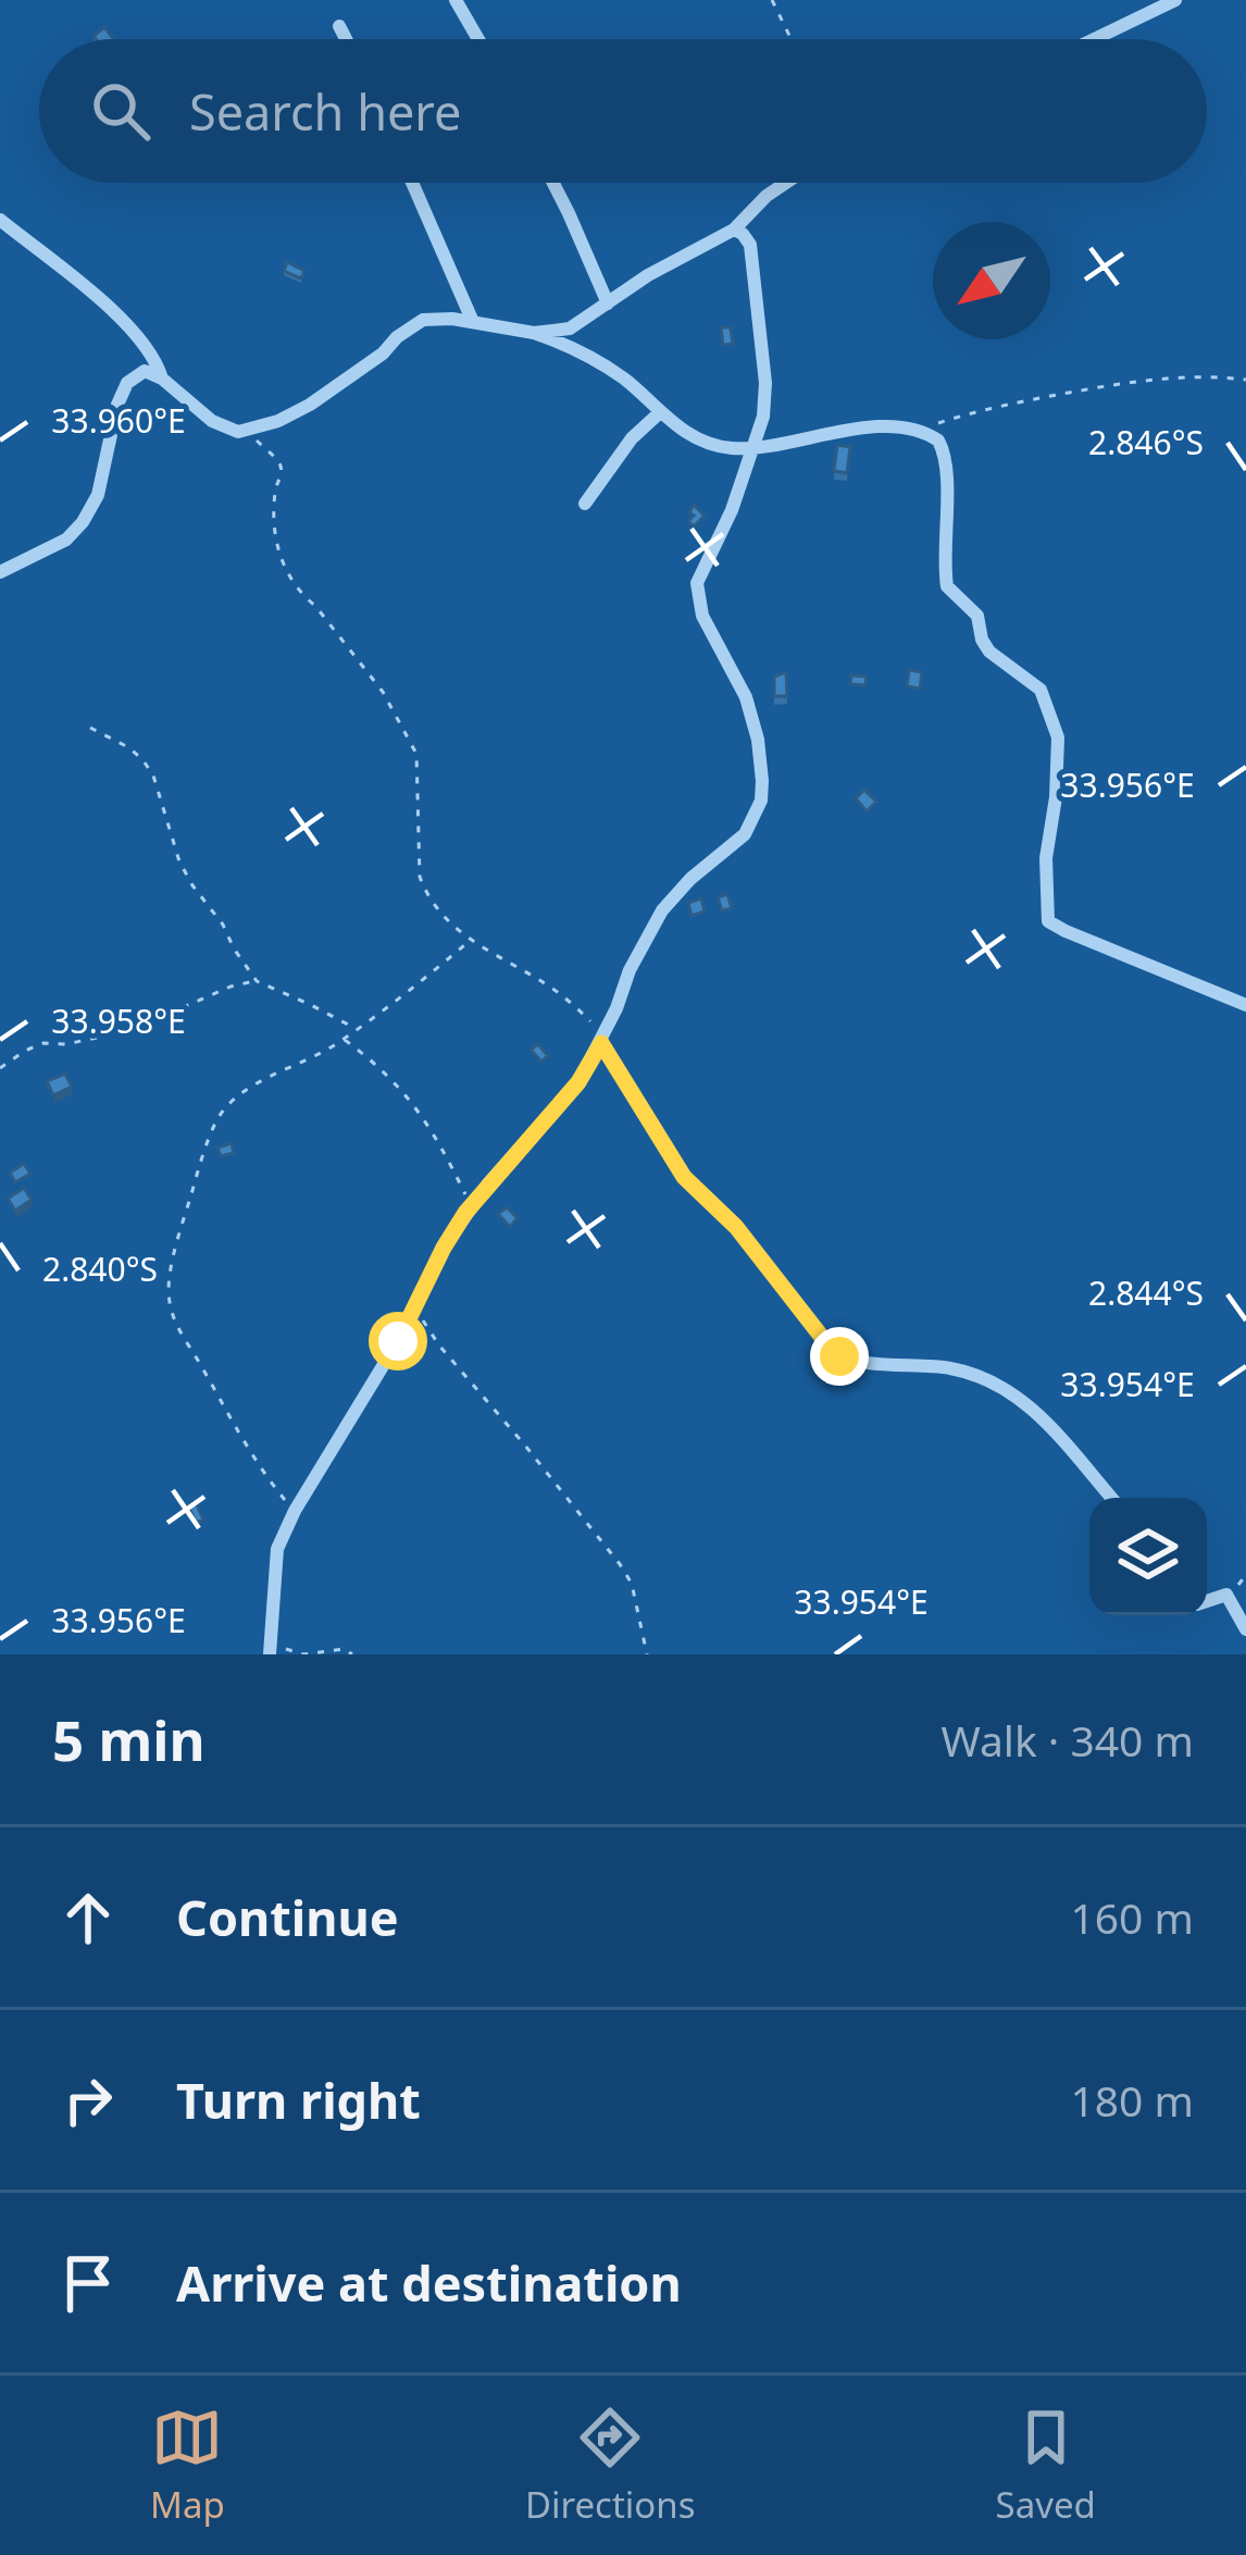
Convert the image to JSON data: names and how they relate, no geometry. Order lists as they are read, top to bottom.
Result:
{
  "north": "bottom left",
  "page": {
    "search": "Search here",
    "heading": ["5 min", "Walk · 340 m"],
    "list": [
      ["Continue", "160 m"],
      ["Turn right", "180 m"],
      "Arrive at destination"
    ],
    "nav": ["Map", "Directions", "Saved"]
  },
  "coordinates": [
    "33.960°E",
    "2.846°S",
    "33.956°E",
    "33.958°E",
    "2.840°S",
    "2.844°S",
    "33.954°E"
  ]
}
